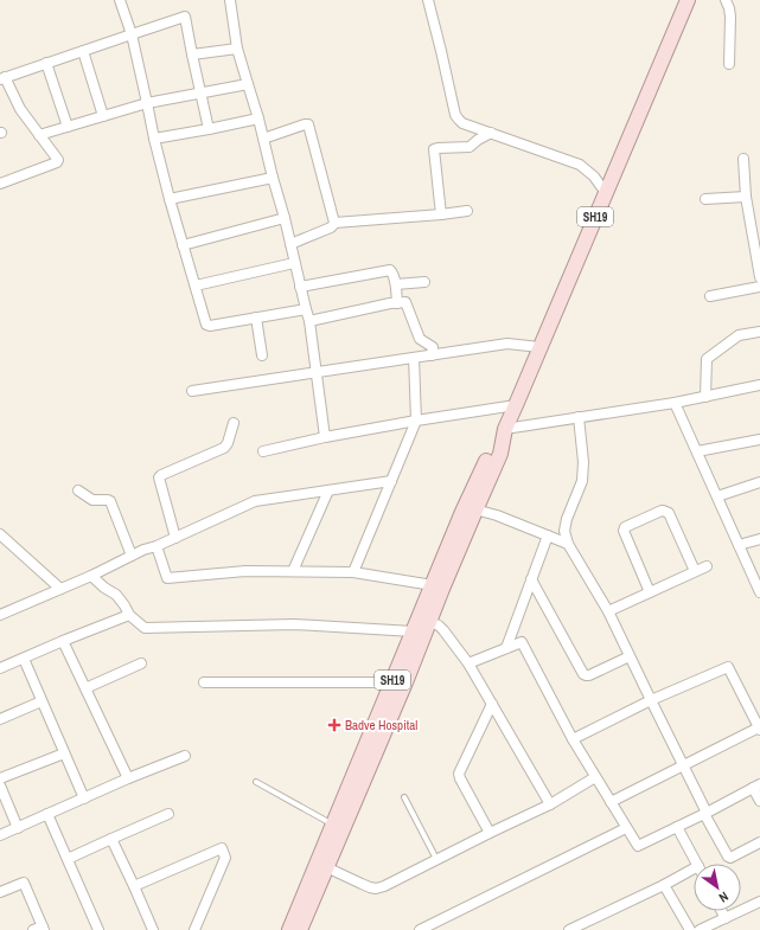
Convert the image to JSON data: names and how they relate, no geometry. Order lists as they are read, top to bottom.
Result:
{
  "streets": {
    "main road": ["SH19"]
  },
  "places": {
    "health": ["Badve Hospital"]
  },
  "north": "bottom right"
}
